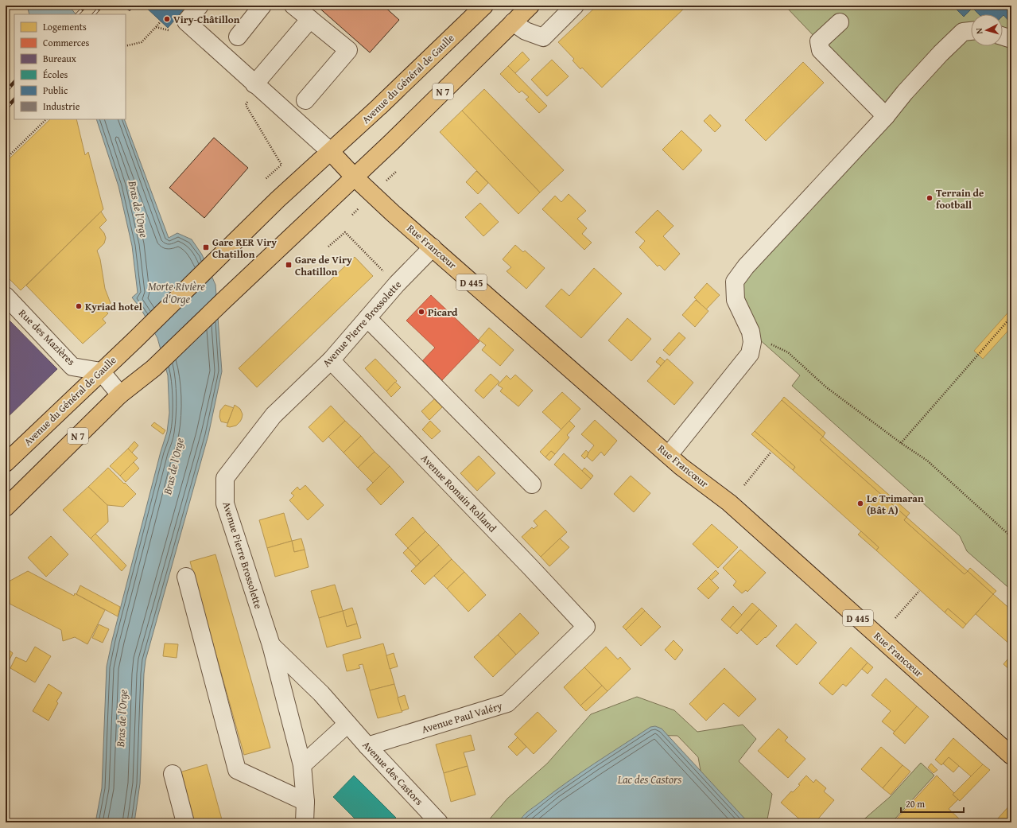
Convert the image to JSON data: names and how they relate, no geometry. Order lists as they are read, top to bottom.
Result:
{
  "streets": {
    "main road": [
      "Avenue du Général de Gaulle",
      "N 7",
      "Rue Francœur",
      "D 445"
    ],
    "street": [
      "Avenue Pierre Brossolette",
      "Rue des Mazières",
      "Avenue Romain Rolland",
      "Avenue Paul Valéry",
      "Avenue des Castors"
    ]
  },
  "crossings": [
    ["Avenue du Général de Gaulle", "Rue Francœur"],
    ["Avenue du Général de Gaulle", "Rue des Mazières"],
    ["N 7", "Rue Francœur"],
    ["Rue Francœur", "Avenue Pierre Brossolette"],
    ["Avenue Pierre Brossolette", "Avenue Romain Rolland"],
    ["Avenue Pierre Brossolette", "Avenue des Castors"],
    ["Avenue Romain Rolland", "Avenue Paul Valéry"],
    ["Avenue Paul Valéry", "Avenue des Castors"]
  ],
  "water": ["Bras de l'Orge", "Morte Rivière d'Orge", "Lac des Castors"],
  "places": {
    "other": [
      "Viry-Châtillon",
      "Terrain de football",
      "Kyriad hotel",
      "Picard",
      "Le Trimaran (Bât A)"
    ],
    "transit": ["Gare RER Viry Chatillon", "Gare de Viry Chatillon"]
  },
  "legend": [
    "Logements",
    "Commerces",
    "Bureaux",
    "Écoles",
    "Public",
    "Industrie"
  ],
  "scale_bar": "20 m",
  "north": "left"
}
